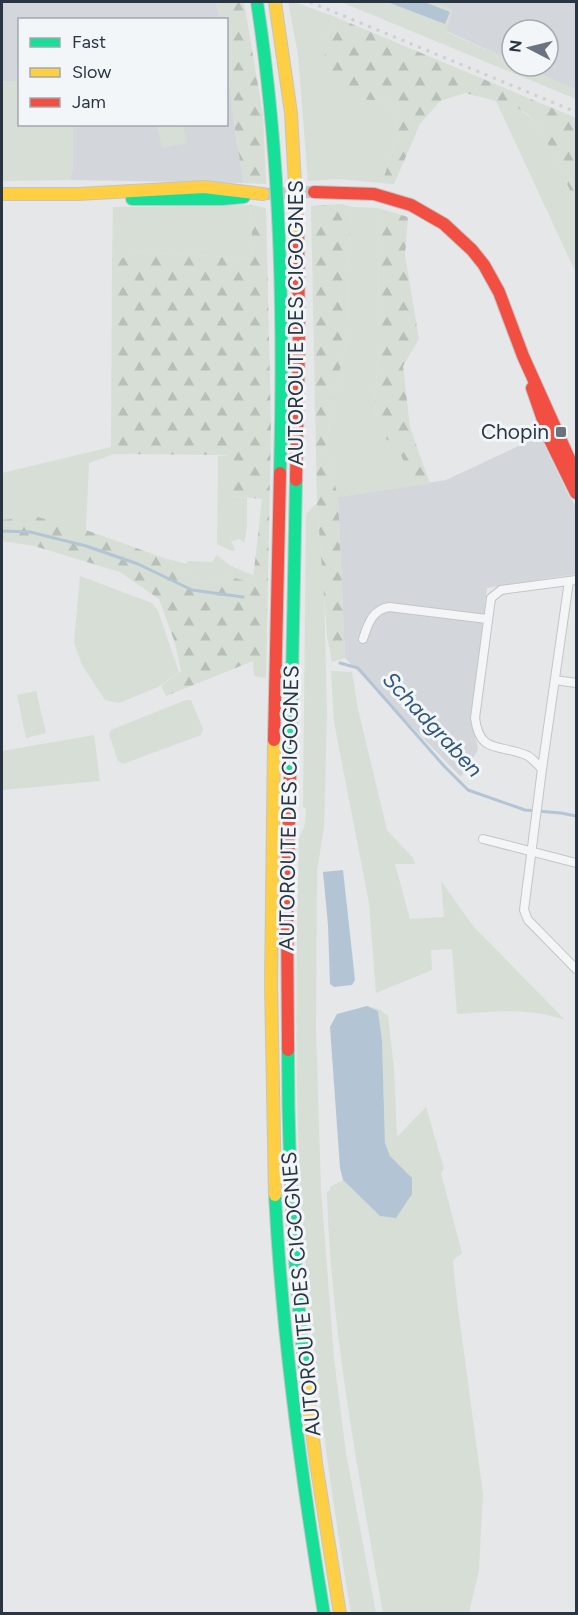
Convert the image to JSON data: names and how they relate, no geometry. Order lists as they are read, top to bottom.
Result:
{
  "streets": {
    "main road": ["AUTOROUTE DES CIGOGNES"]
  },
  "water": ["Schadgraben"],
  "places": {
    "transit": ["Chopin"]
  },
  "legend": ["Fast", "Slow", "Jam"],
  "north": "left"
}
